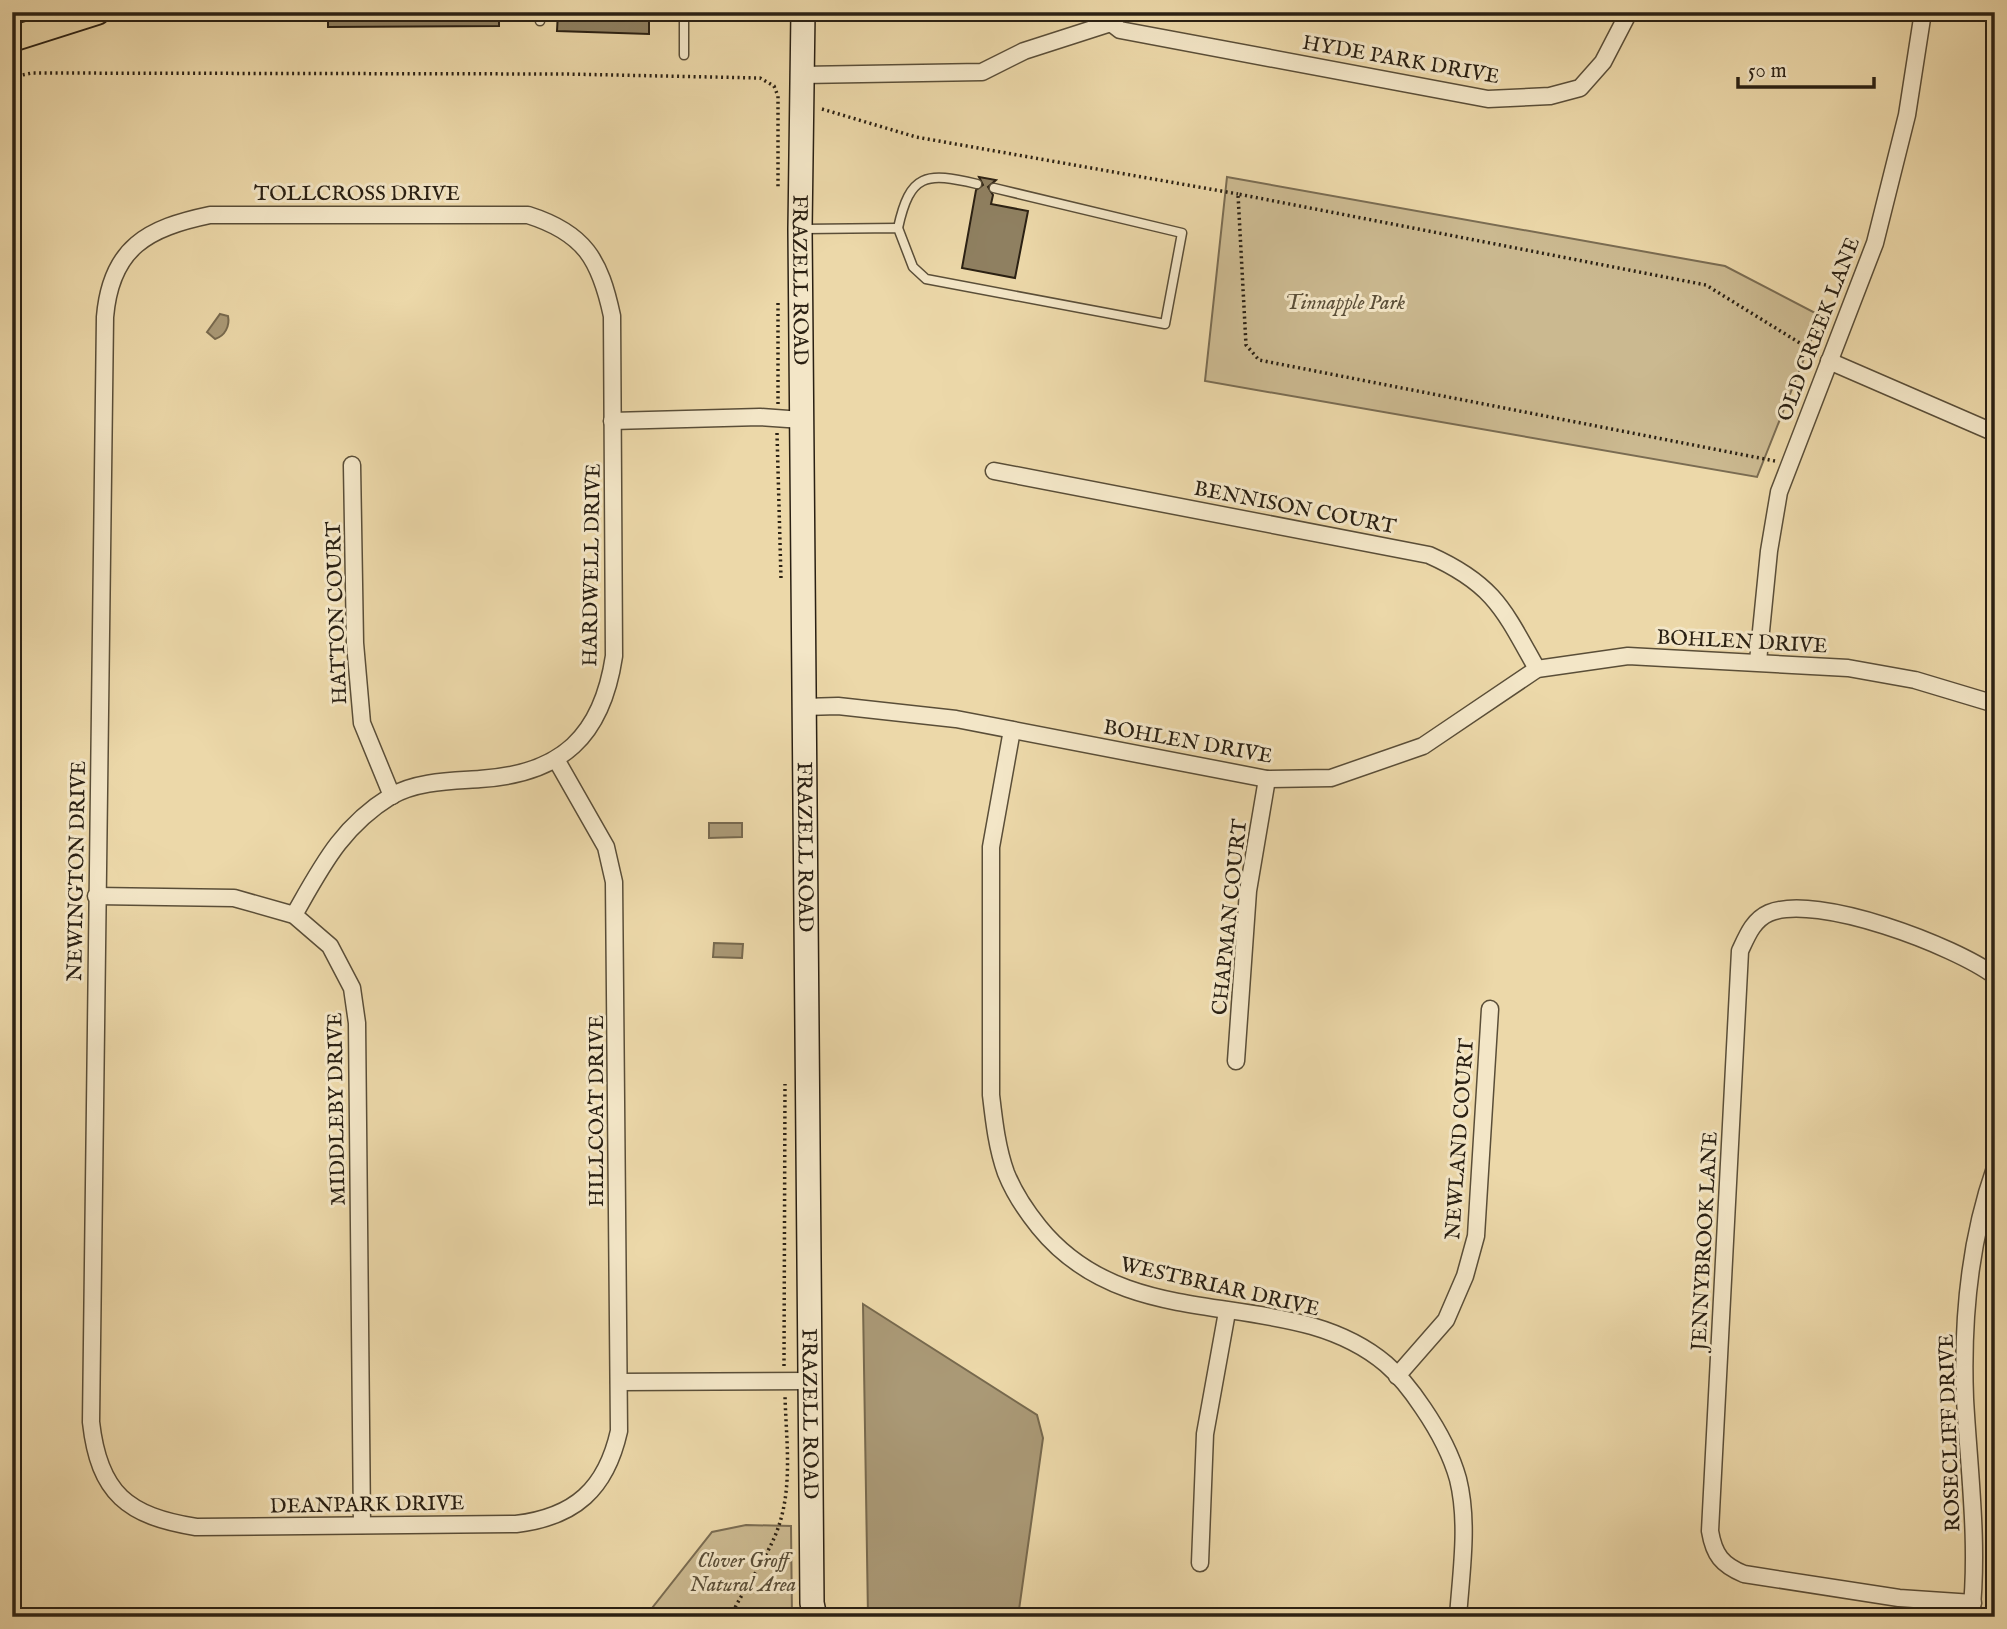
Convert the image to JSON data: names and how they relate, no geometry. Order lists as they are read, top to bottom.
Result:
{
  "streets": {
    "street": [
      "HYDE PARK DRIVE",
      "TOLLCROSS DRIVE",
      "FRAZELL ROAD",
      "OLD CREEK LANE",
      "BENNISON COURT",
      "HARDWELL DRIVE",
      "HATTON COURT",
      "BOHLEN DRIVE",
      "NEWINGTON DRIVE",
      "CHAPMAN COURT",
      "MIDDLEBY DRIVE",
      "HILLCOAT DRIVE",
      "NEWLAND COURT",
      "JENNYBROOK LANE",
      "WESTBRIAR DRIVE",
      "ROSECLIFF DRIVE",
      "DEANPARK DRIVE"
    ]
  },
  "crossings": [
    ["HYDE PARK DRIVE", "FRAZELL ROAD"],
    ["TOLLCROSS DRIVE", "HARDWELL DRIVE"],
    ["TOLLCROSS DRIVE", "NEWINGTON DRIVE"],
    ["FRAZELL ROAD", "BOHLEN DRIVE"],
    ["OLD CREEK LANE", "BOHLEN DRIVE"],
    ["BENNISON COURT", "BOHLEN DRIVE"],
    ["HARDWELL DRIVE", "HATTON COURT"],
    ["HARDWELL DRIVE", "MIDDLEBY DRIVE"],
    ["HARDWELL DRIVE", "HILLCOAT DRIVE"],
    ["BOHLEN DRIVE", "CHAPMAN COURT"],
    ["BOHLEN DRIVE", "WESTBRIAR DRIVE"],
    ["NEWINGTON DRIVE", "MIDDLEBY DRIVE"],
    ["NEWINGTON DRIVE", "DEANPARK DRIVE"],
    ["MIDDLEBY DRIVE", "DEANPARK DRIVE"],
    ["HILLCOAT DRIVE", "DEANPARK DRIVE"],
    ["NEWLAND COURT", "WESTBRIAR DRIVE"],
    ["JENNYBROOK LANE", "ROSECLIFF DRIVE"]
  ],
  "parks": ["Tinnapple Park", "Clover Groff Natural Area"],
  "scale_bar": "50 m"
}
